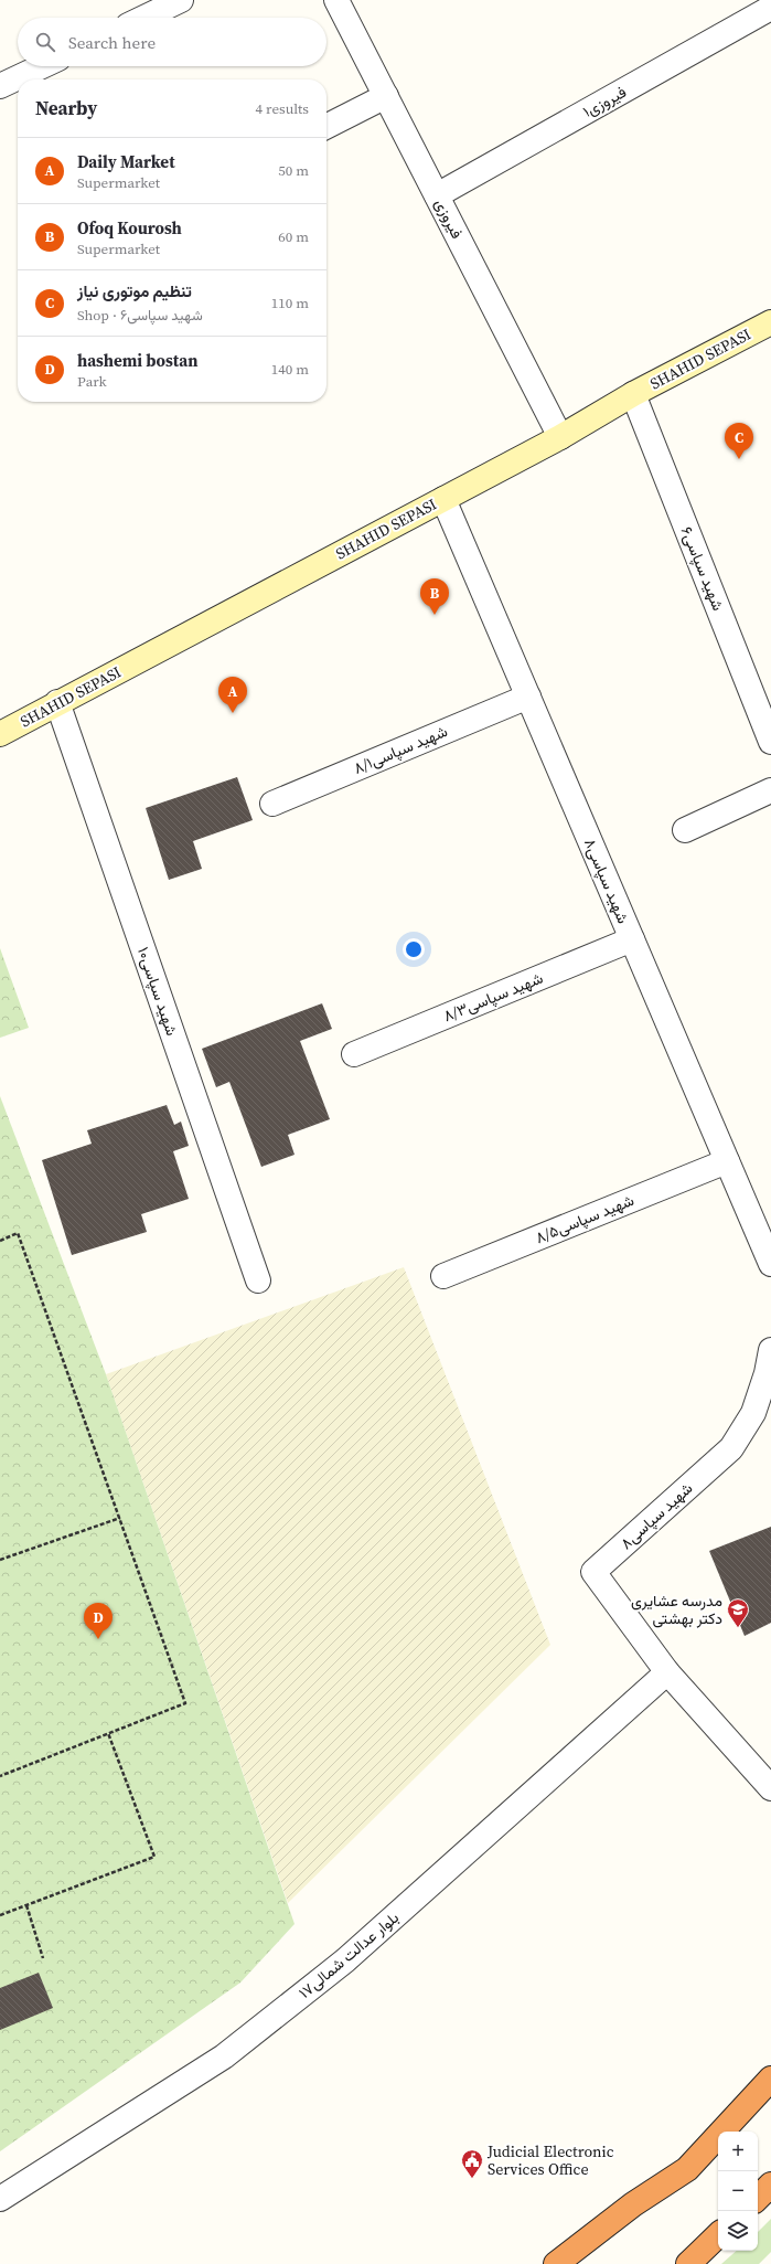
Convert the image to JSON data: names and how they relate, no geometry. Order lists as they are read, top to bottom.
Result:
{
  "streets": {
    "street": [
      "فیروزی۱",
      "فیروزی",
      "SHAHID SEPASI",
      "شهید سپاسی۶",
      "شهید سپاسی۸/۱",
      "شهید سپاسی۸",
      "شهید سپاسی۱۰",
      "شهید سپاسی۸/۳",
      "شهید سپاسی۸/۵",
      "بلوار عدالت شمالی۱۷"
    ]
  },
  "crossings": [
    ["فیروزی۱", "فیروزی"],
    ["فیروزی", "SHAHID SEPASI"],
    ["SHAHID SEPASI", "شهید سپاسی۶"],
    ["SHAHID SEPASI", "شهید سپاسی۸"],
    ["SHAHID SEPASI", "شهید سپاسی۱۰"],
    ["شهید سپاسی۸/۱", "شهید سپاسی۸"],
    ["شهید سپاسی۸", "شهید سپاسی۸/۳"],
    ["شهید سپاسی۸", "شهید سپاسی۸/۵"],
    ["شهید سپاسی۸", "بلوار عدالت شمالی۱۷"]
  ],
  "places": {
    "school or university": ["مدرسه عشایری دکتر بهشتی"],
    "public building": ["Judicial Electronic Services Office"]
  },
  "page": {
    "search": "Search here",
    "heading": ["Nearby", "4 results"],
    "list": [
      {
        "mark": "A",
        "name": "Daily Market",
        "note": "Supermarket",
        "value": "50 m"
      },
      {
        "mark": "B",
        "name": "Ofoq Kourosh",
        "note": "Supermarket",
        "value": "60 m"
      },
      {
        "mark": "C",
        "name": "تنظیم موتوری نیاز",
        "note": "Shop · شهید سپاسی۶",
        "value": "110 m"
      },
      {
        "mark": "D",
        "name": "hashemi bostan",
        "note": "Park",
        "value": "140 m"
      }
    ],
    "pins": [
      "C",
      "B",
      "A",
      "D"
    ],
    "map_buttons": ["+", "−"]
  }
}
